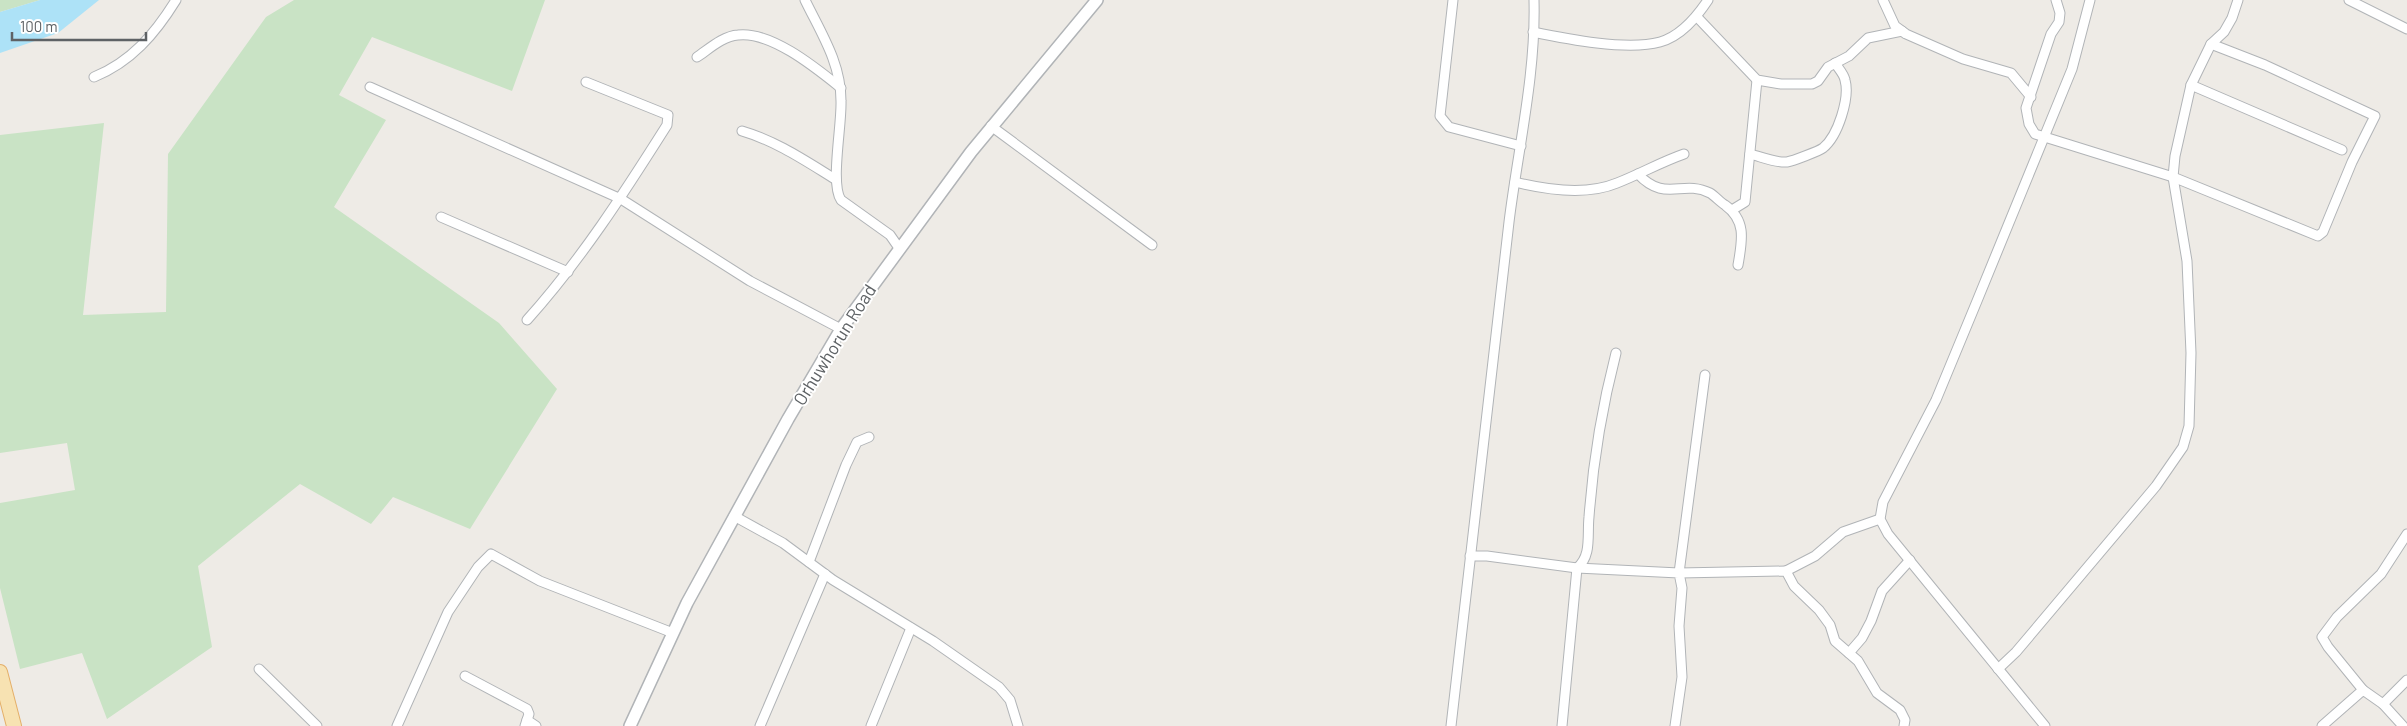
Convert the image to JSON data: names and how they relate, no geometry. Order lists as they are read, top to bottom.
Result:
{
  "streets": {
    "street": ["Orhuwhorun Road"]
  },
  "scale_bar": "100 m"
}
